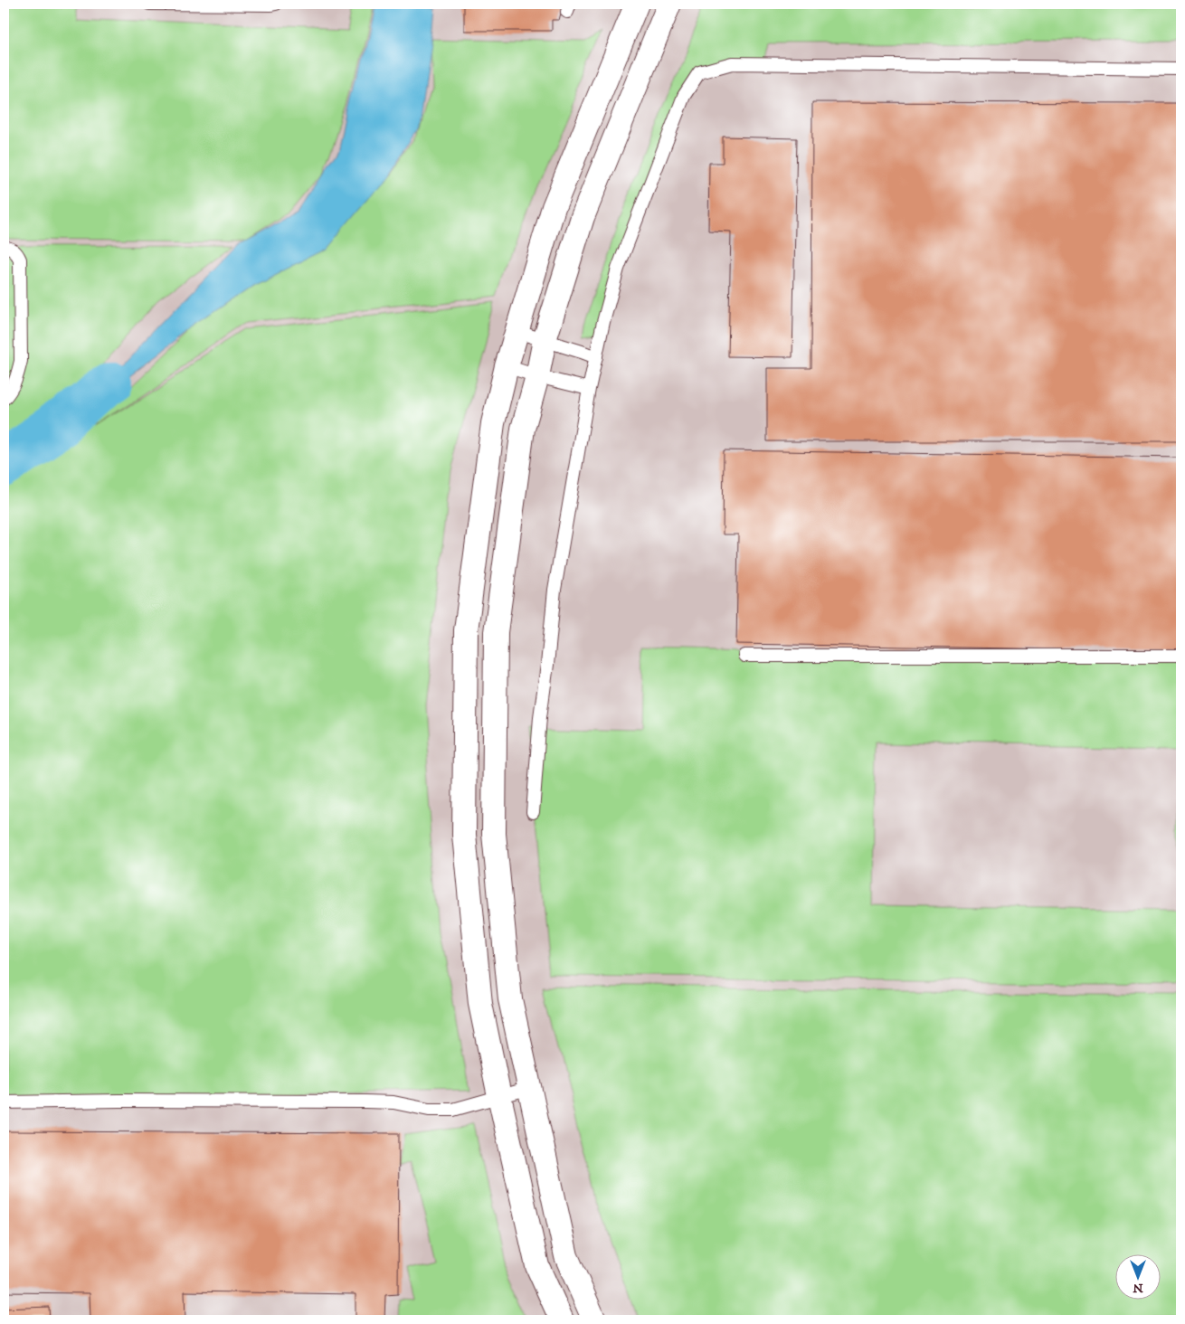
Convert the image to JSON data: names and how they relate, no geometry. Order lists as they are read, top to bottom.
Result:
{
  "north": "bottom"
}
